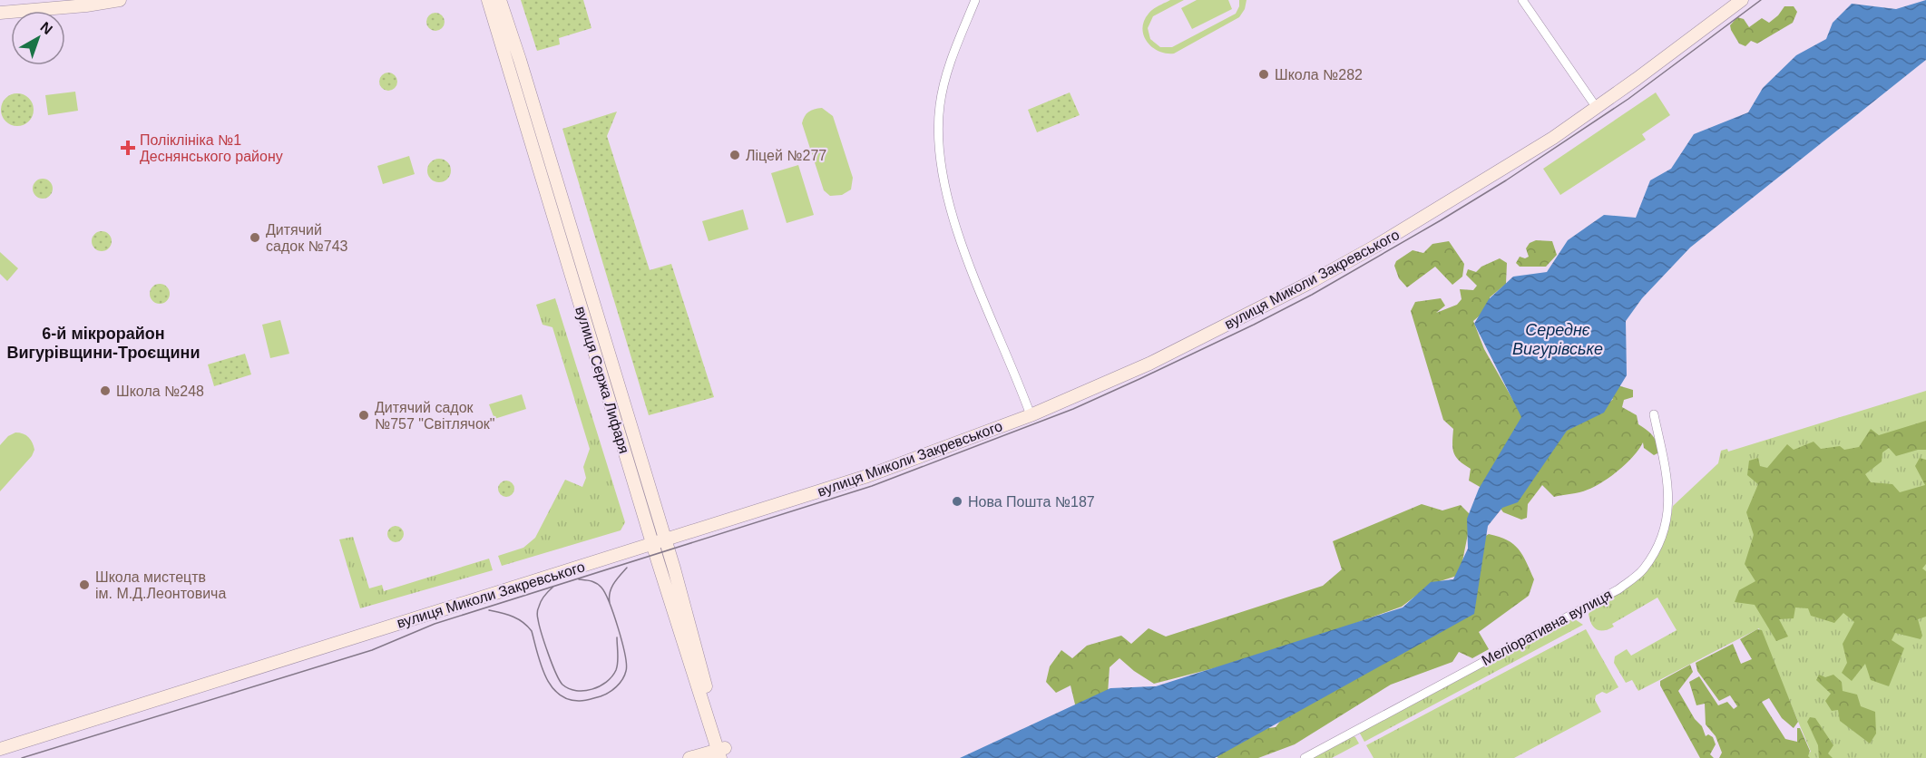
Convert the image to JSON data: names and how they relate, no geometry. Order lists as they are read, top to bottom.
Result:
{
  "streets": {
    "street": ["вулиця Миколи Закревського", "вулиця Сержа Лифаря", "Меліоративна вулиця"]
  },
  "crossings": [
    ["вулиця Миколи Закревського", "вулиця Сержа Лифаря"]
  ],
  "districts": ["6-й мікрорайон Вигурівщини-Троєщини"],
  "water": ["Середнє Вигурівське"],
  "places": {
    "other": [
      "Школа №282",
      "Ліцей №277",
      "Дитячий садок №743",
      "Школа №248",
      "Дитячий садок №757 \"Світлячок\"",
      "Нова Пошта №187",
      "Школа мистецтв ім. М.Д.Леонтовича"
    ],
    "health": ["Поліклініка №1 Деснянського району"]
  },
  "north": "top right"
}
